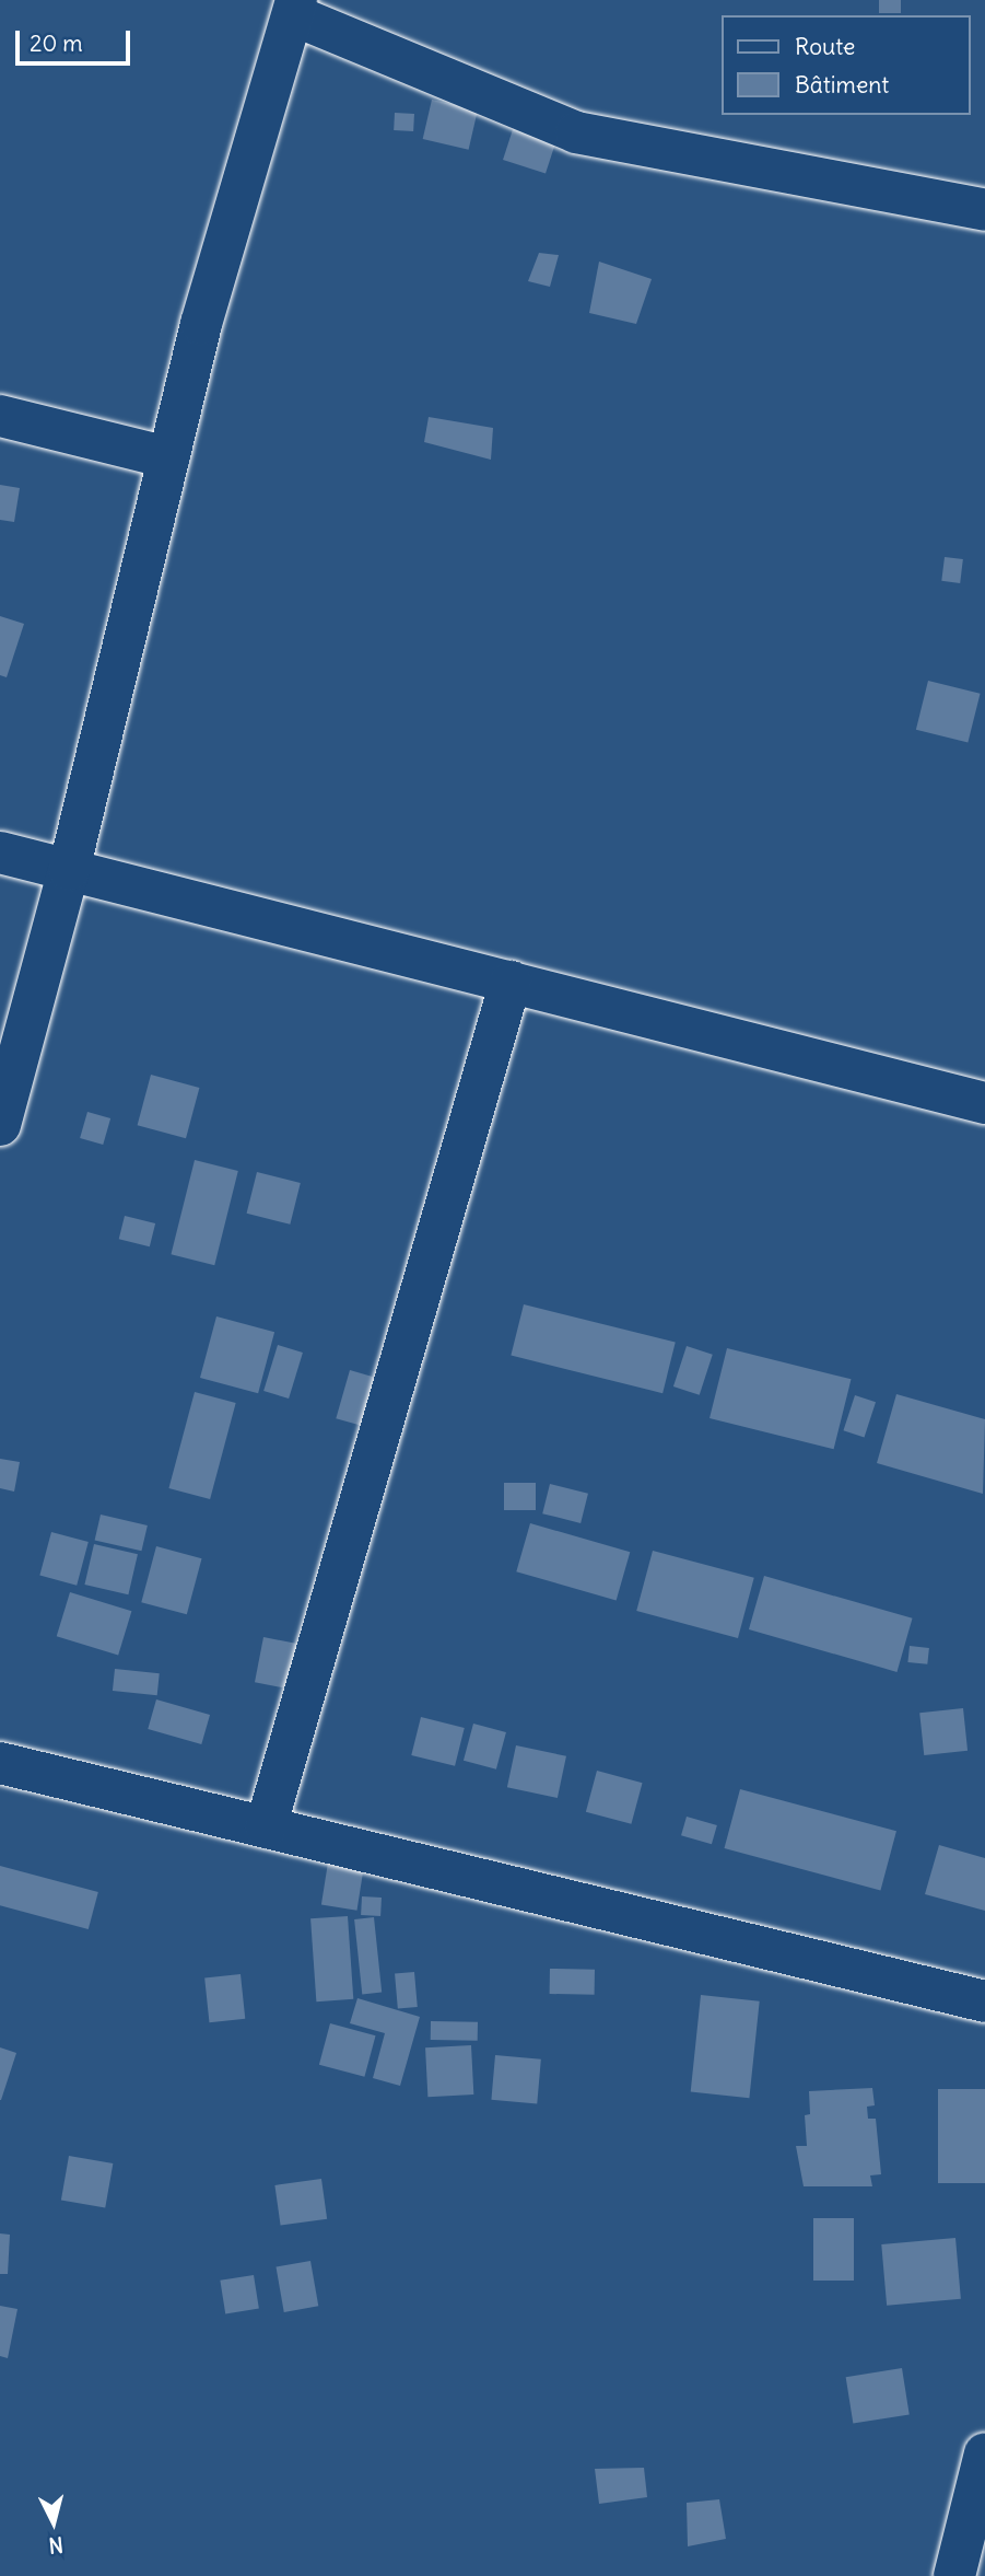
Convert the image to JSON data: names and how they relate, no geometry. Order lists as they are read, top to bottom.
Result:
{
  "legend": ["Route", "Bâtiment"],
  "scale_bar": "20 m",
  "north": "bottom"
}
